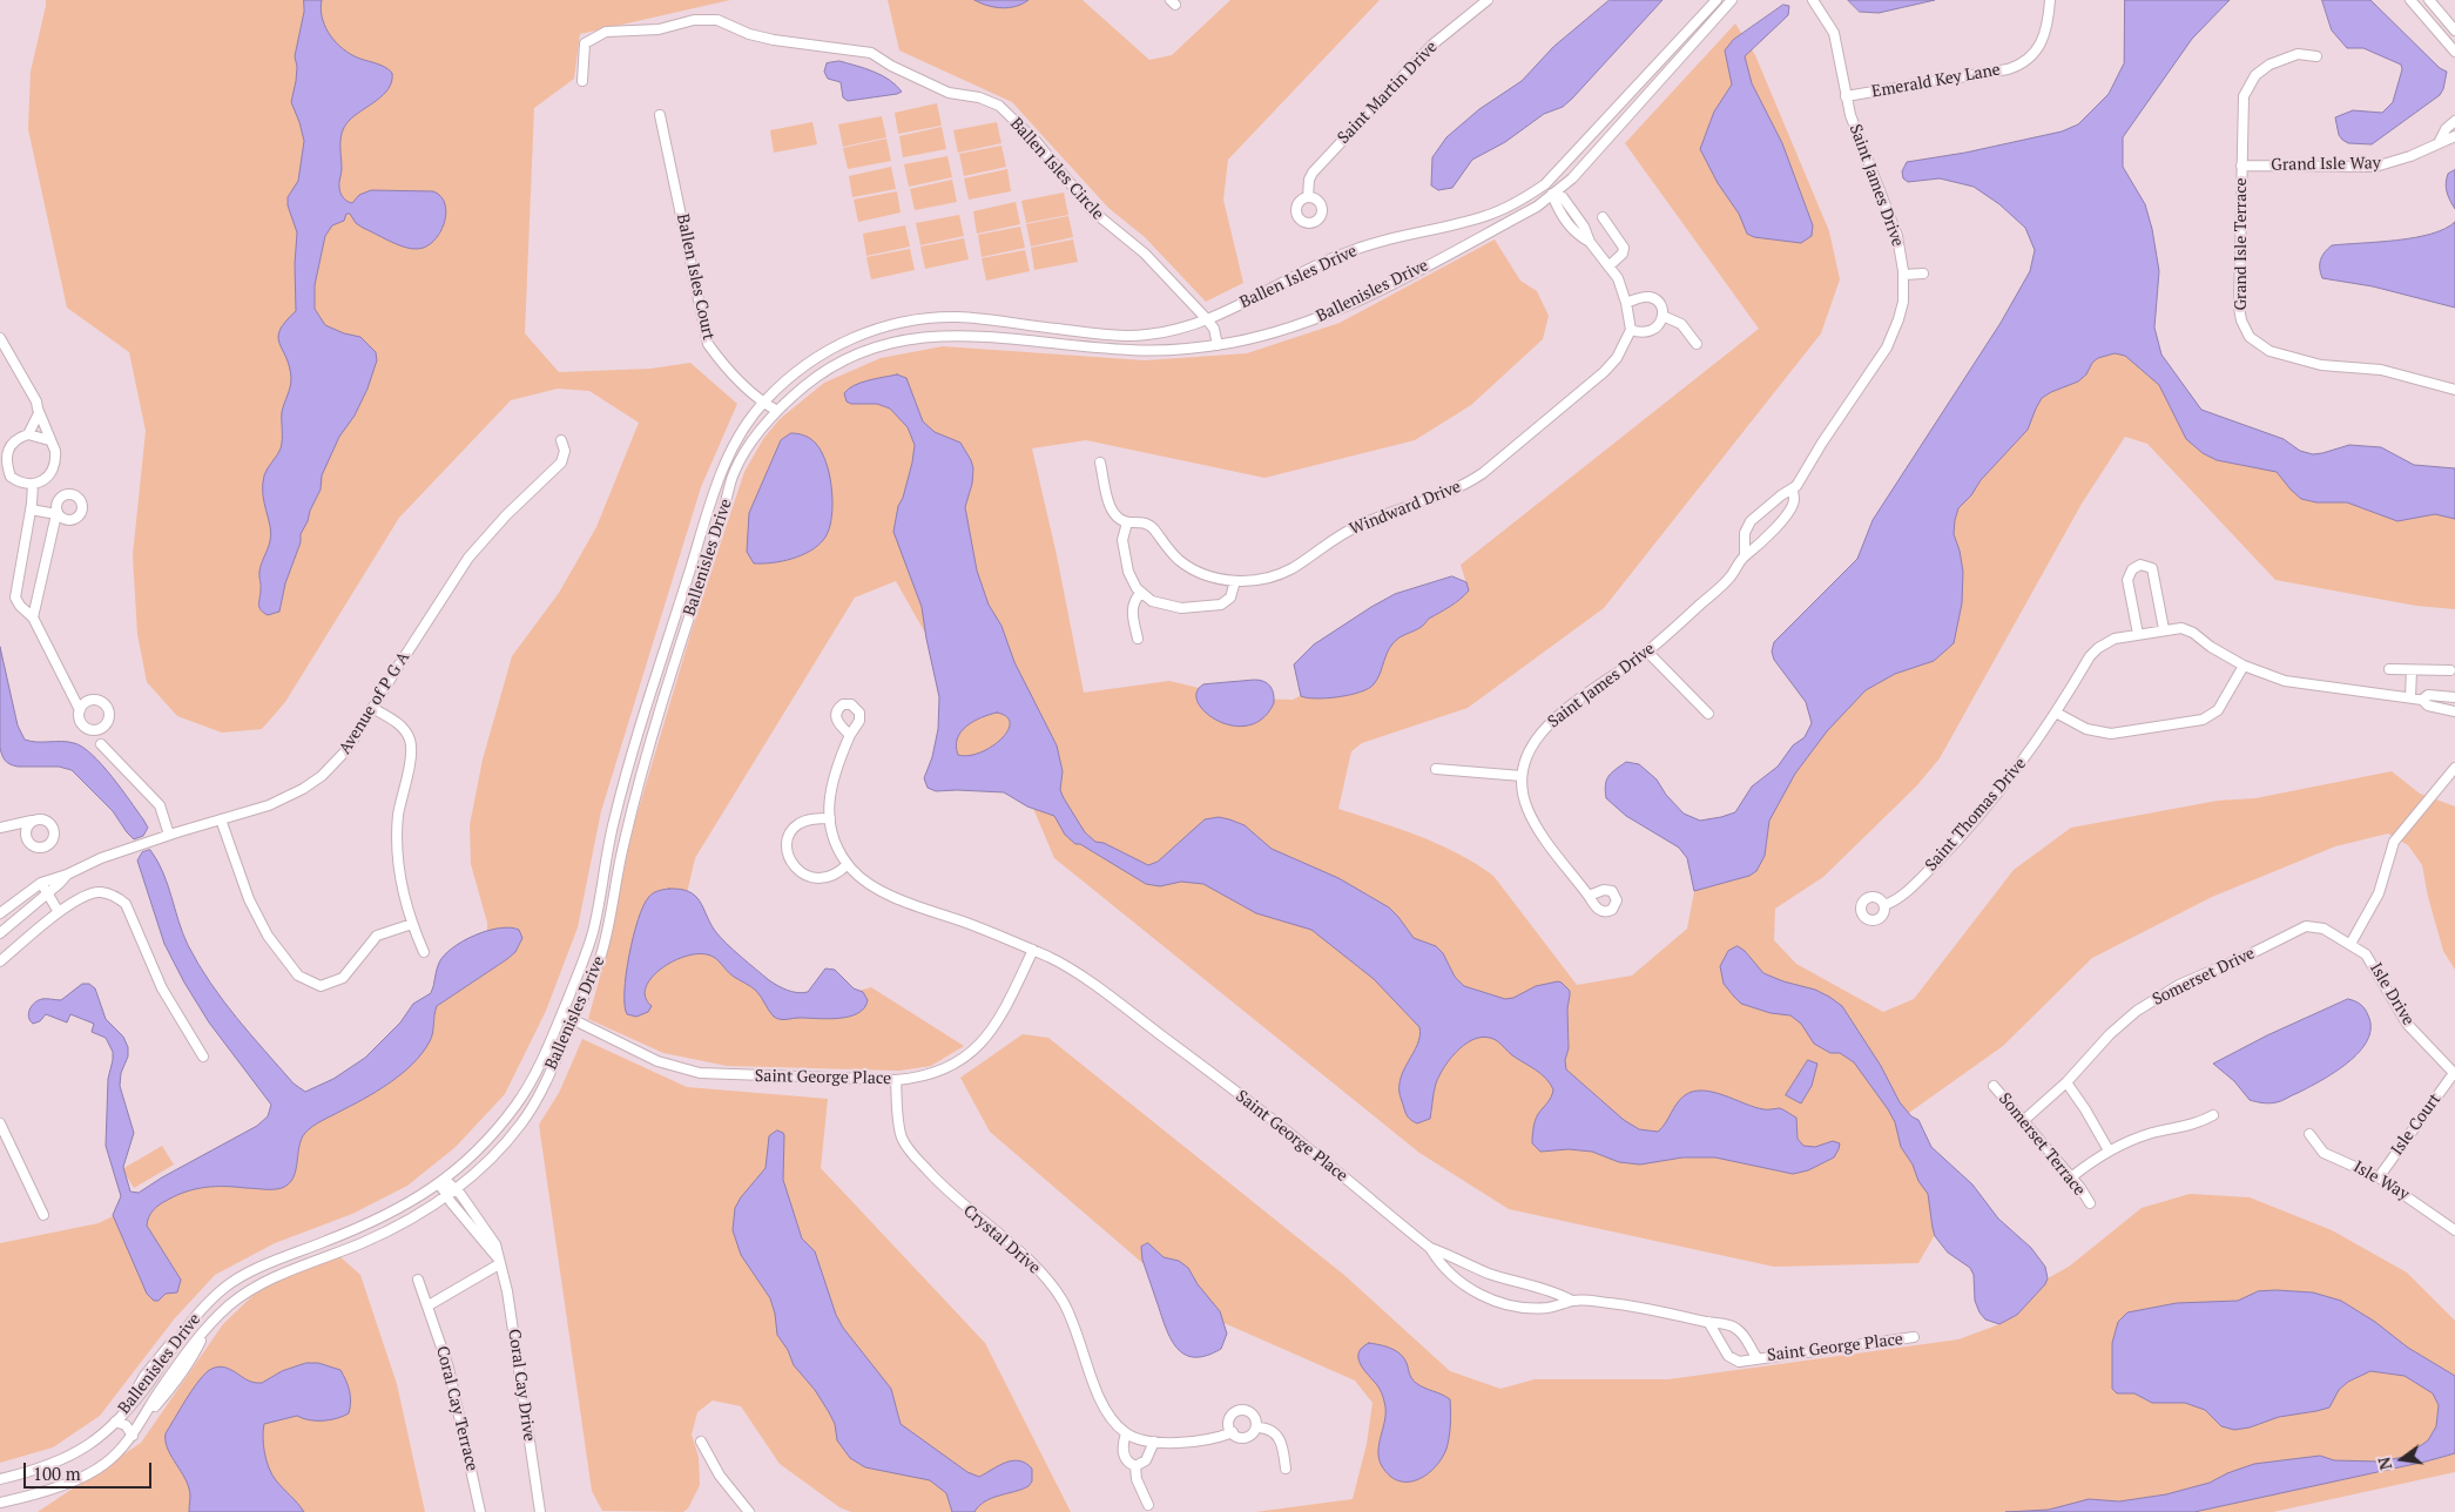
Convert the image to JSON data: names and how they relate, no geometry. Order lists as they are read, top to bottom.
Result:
{
  "streets": {
    "street": [
      "Emerald Key Lane",
      "Saint Martin Drive",
      "Grand Isle Way",
      "Ballen Isles Circle",
      "Saint James Drive",
      "Grand Isle Terrace",
      "Ballen Isles Court",
      "Ballen Isles Drive",
      "Ballenisles Drive",
      "Windward Drive",
      "Avenue of P G A",
      "Saint Thomas Drive",
      "Somerset Drive",
      "Isle Drive",
      "Saint George Place",
      "Isle Court",
      "Somerset Terrace",
      "Isle Way",
      "Crystal Drive",
      "Coral Cay Drive",
      "Coral Cay Terrace"
    ]
  },
  "crossings": [
    ["Emerald Key Lane", "Saint James Drive"],
    ["Grand Isle Way", "Grand Isle Terrace"],
    ["Ballen Isles Circle", "Ballen Isles Drive"],
    ["Ballen Isles Circle", "Ballenisles Drive"],
    ["Ballen Isles Court", "Ballenisles Drive"],
    ["Ballen Isles Drive", "Ballenisles Drive"],
    ["Ballenisles Drive", "Saint George Place"],
    ["Ballenisles Drive", "Coral Cay Drive"],
    ["Somerset Drive", "Isle Drive"],
    ["Somerset Drive", "Somerset Terrace"],
    ["Isle Drive", "Isle Court"],
    ["Saint George Place", "Crystal Drive"],
    ["Isle Court", "Isle Way"]
  ],
  "scale_bar": "100 m",
  "north": "left"
}
